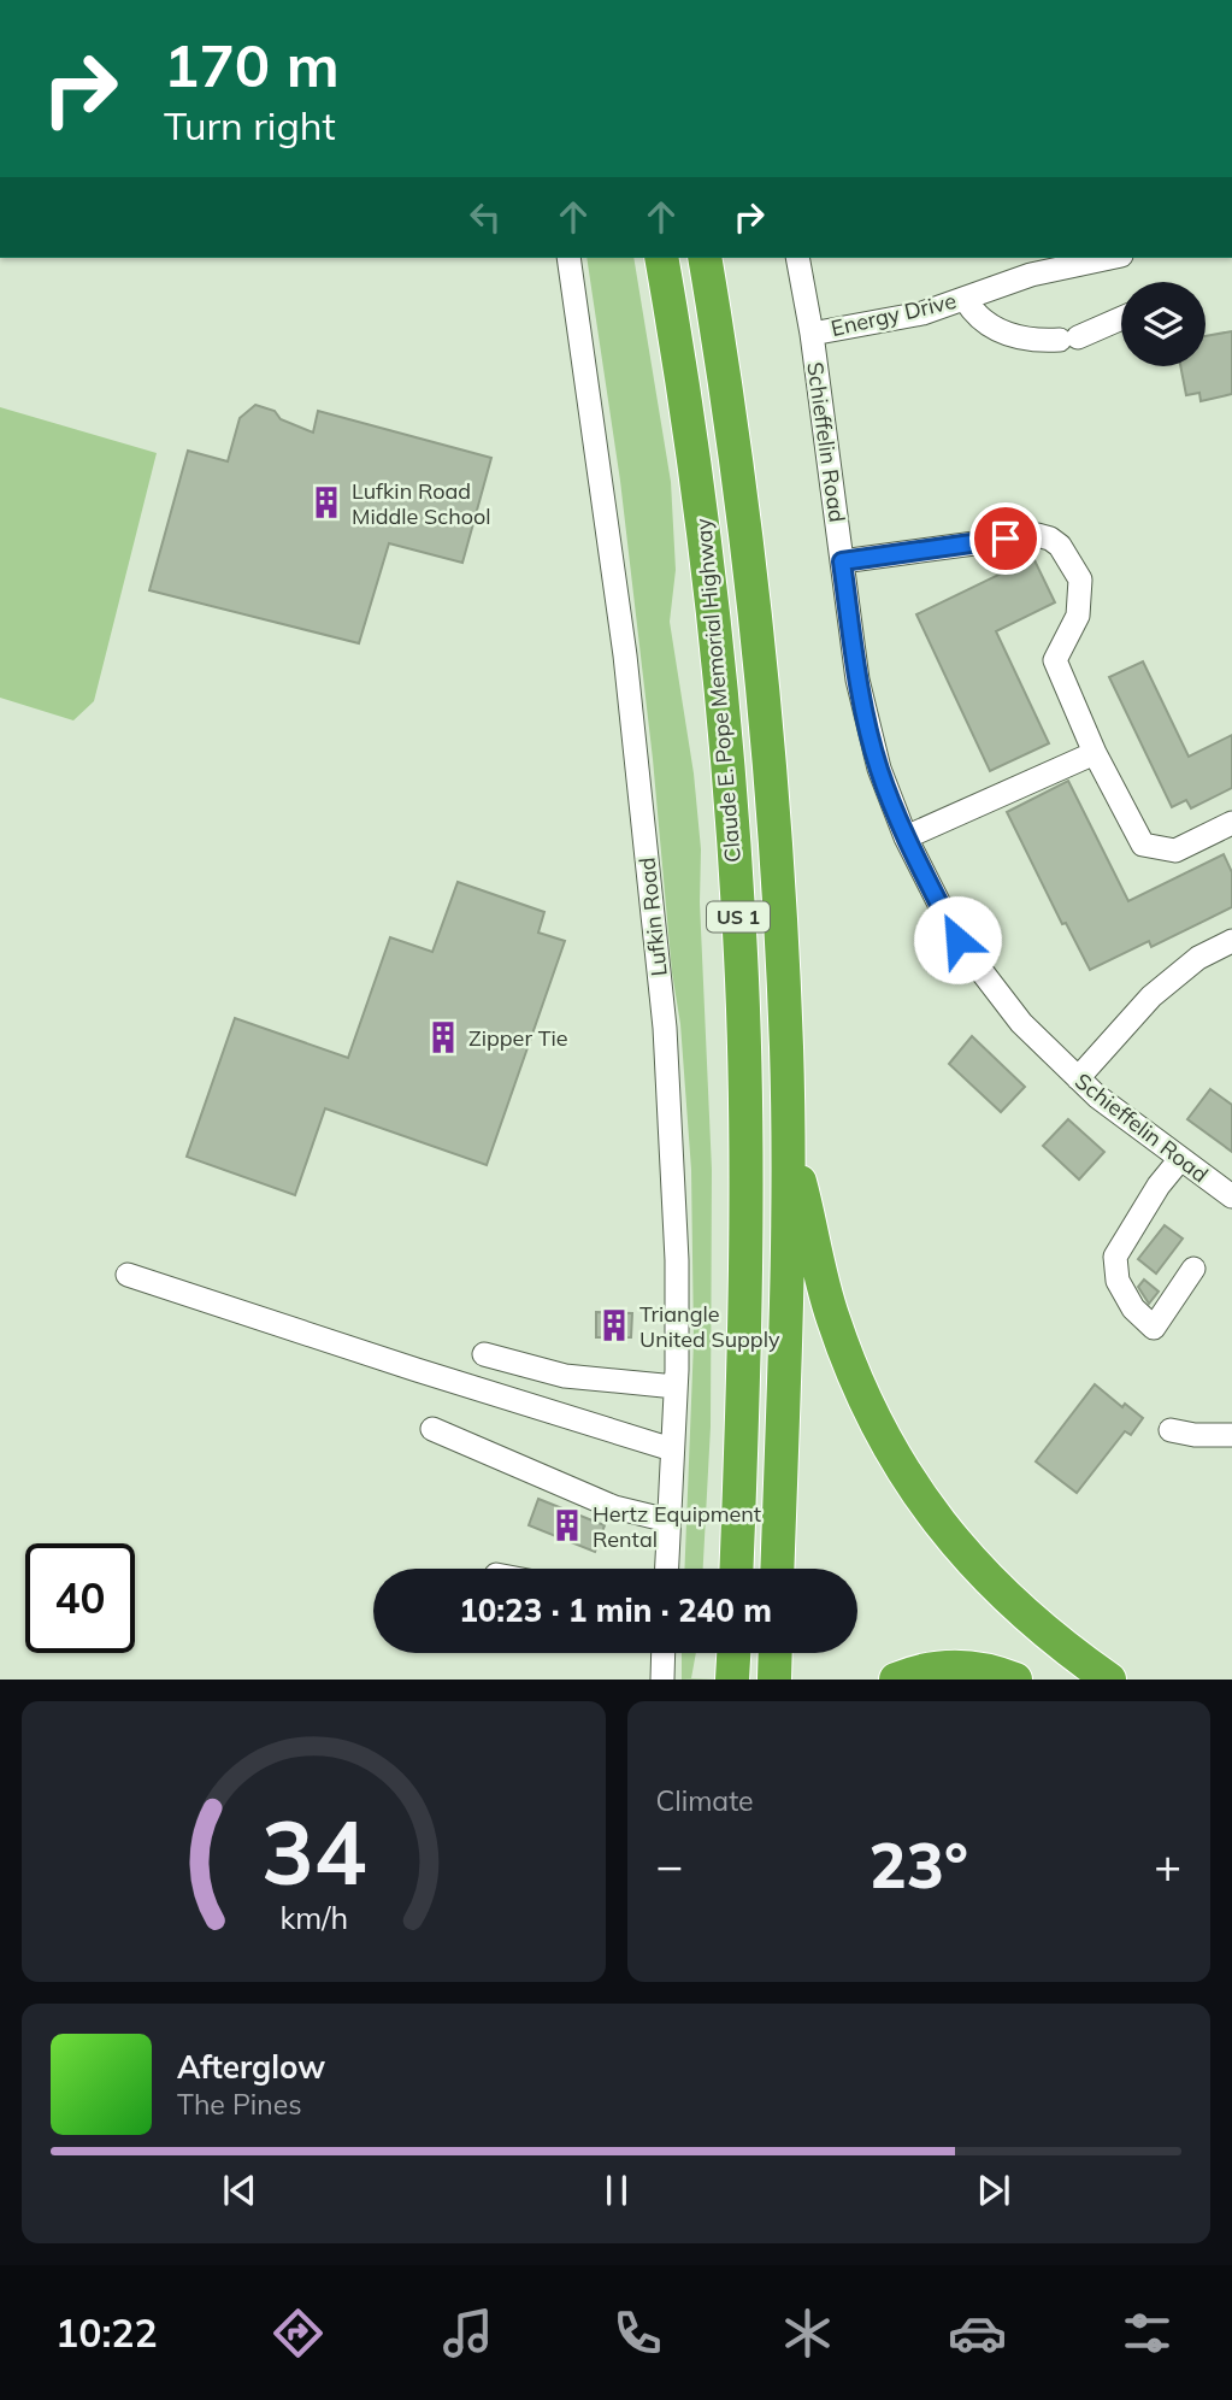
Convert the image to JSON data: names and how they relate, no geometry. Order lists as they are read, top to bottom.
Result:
{
  "streets": {
    "highway": ["Claude E. Pope Memorial Highway", "US 1"],
    "street": ["Energy Drive", "Schieffelin Road", "Lufkin Road"]
  },
  "crossings": [
    ["Energy Drive", "Schieffelin Road"]
  ],
  "places": {
    "building": [
      "Lufkin Road Middle School",
      "Zipper Tie",
      "Triangle United Supply",
      "Hertz Equipment Rental"
    ]
  },
  "page": {
    "turn": ["170 m", "Turn right"],
    "limit": "40",
    "trip": "10:23 · 1 min · 240 m",
    "tile": "Climate",
    "heat": ["−", "23°", "+"],
    "song": ["Afterglow", "The Pines"],
    "tabs": "10:22",
    "gauge": ["34", "km/h"]
  }
}
